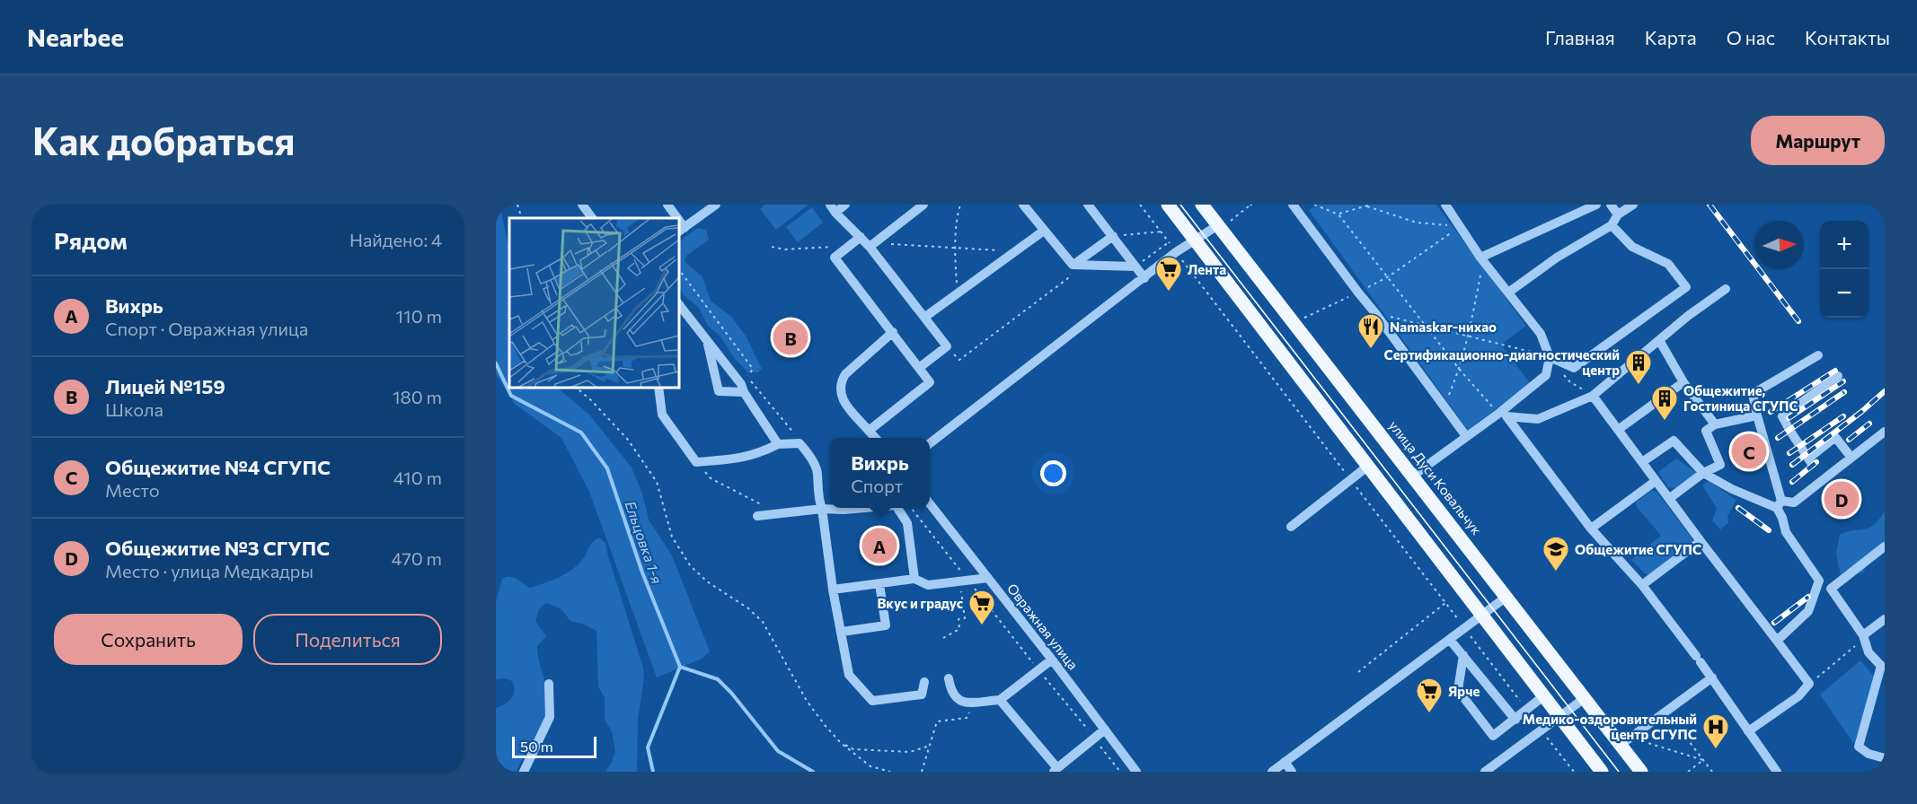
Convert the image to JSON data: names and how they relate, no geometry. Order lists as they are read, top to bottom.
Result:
{
  "streets": {
    "main road": ["улица Дуси Ковальчук"],
    "street": ["Овражная улица"]
  },
  "water": ["Ельцовка 1-я"],
  "places": {
    "supermarket": ["Лента", "Вкус и градус", "Ярче"],
    "restaurant": ["Namaskar-нихао"],
    "building": ["Сертификационно-диагностический центр", "Общежитие, Гостиница СГУПС"],
    "school or university": ["Общежитие СГУПС"],
    "hospital": ["Медико-оздоровительный центр СГУПС"]
  },
  "scale_bar": "50 m",
  "north": "right",
  "page": {
    "header": "Nearbee",
    "nav": [
      "Главная",
      "Карта",
      "О нас",
      "Контакты"
    ],
    "buttons": [
      "Маршрут",
      ["Сохранить", "Поделиться"]
    ],
    "title": "Как добраться",
    "heading": ["Рядом", "Найдено: 4"],
    "map_buttons": ["+", "−"],
    "list": [
      {
        "mark": "A",
        "name": "Вихрь",
        "note": "Спорт · Овражная улица",
        "value": "110 m"
      },
      {
        "mark": "B",
        "name": "Лицей №159",
        "note": "Школа",
        "value": "180 m"
      },
      {
        "mark": "C",
        "name": "Общежитие №4 СГУПС",
        "note": "Место",
        "value": "410 m"
      },
      {
        "mark": "D",
        "name": "Общежитие №3 СГУПС",
        "note": "Место · улица Медкадры",
        "value": "470 m"
      }
    ],
    "pins": [
      "B",
      "C",
      "D",
      "A"
    ],
    "popup": ["Вихрь", "Спорт"],
    "scale": "50 m"
  }
}
